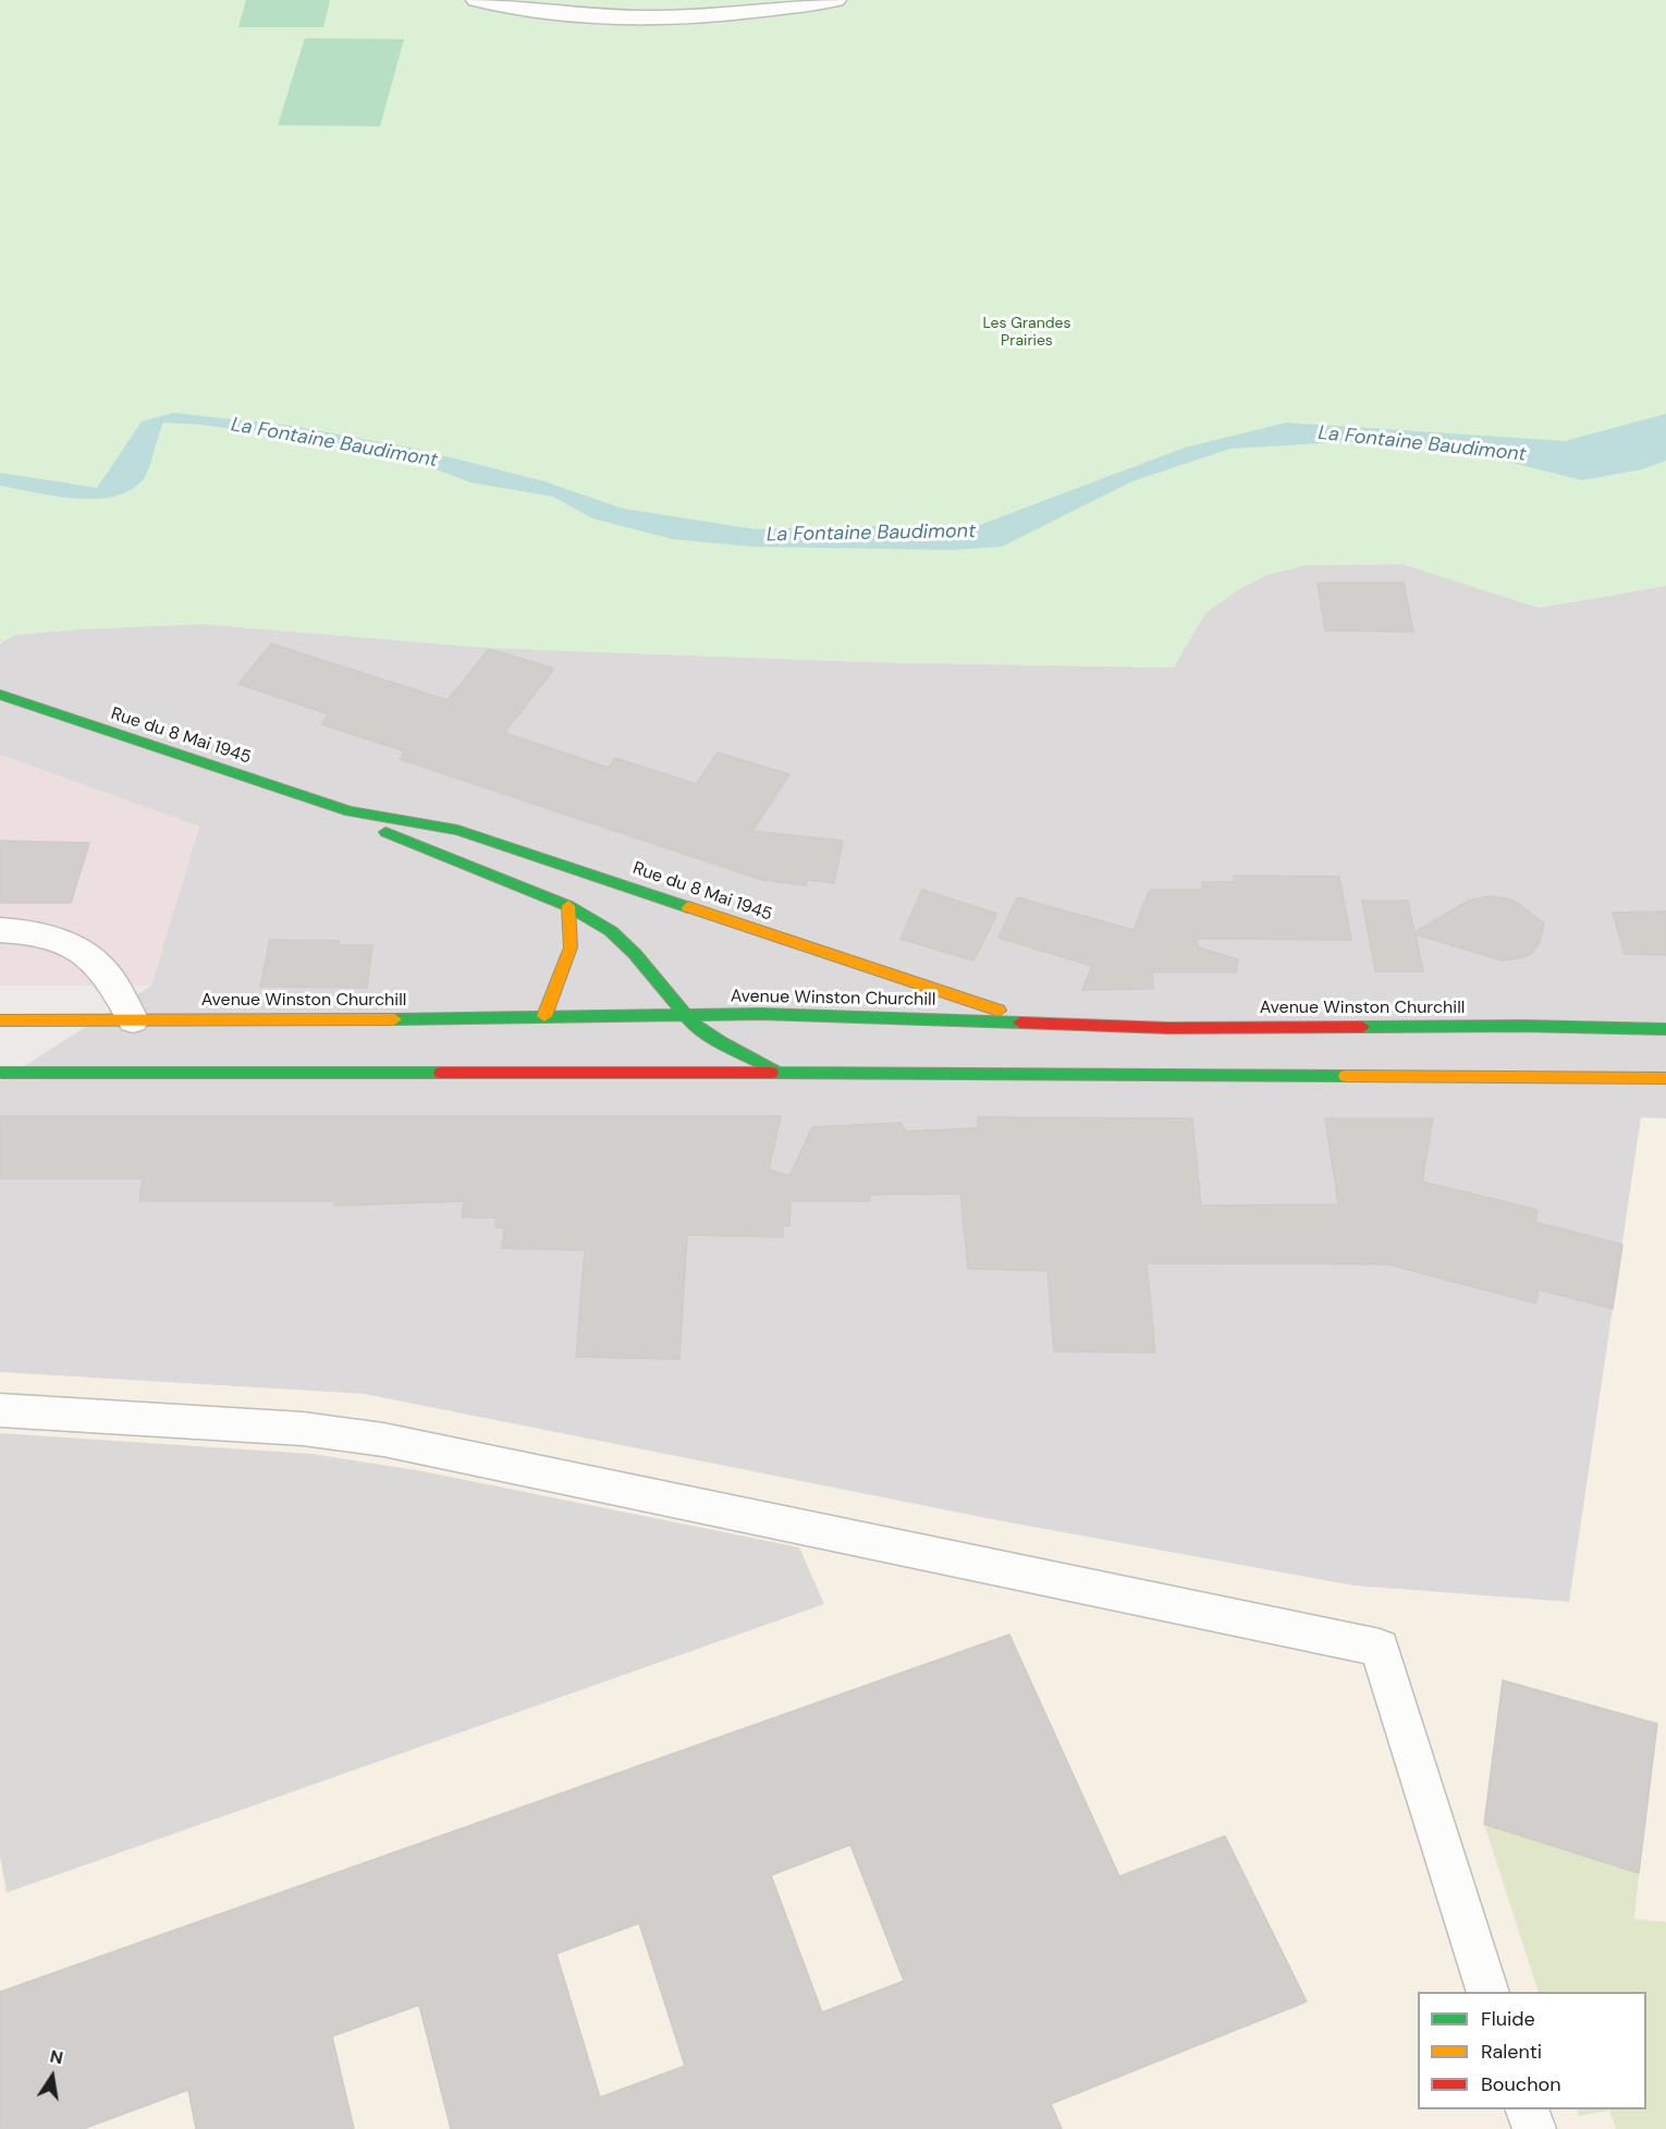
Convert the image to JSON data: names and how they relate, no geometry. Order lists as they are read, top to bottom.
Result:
{
  "streets": {
    "main road": ["Rue du 8 Mai 1945", "Avenue Winston Churchill"]
  },
  "crossings": [
    ["Rue du 8 Mai 1945", "Avenue Winston Churchill"]
  ],
  "water": ["La Fontaine Baudimont"],
  "parks": ["Les Grandes Prairies"],
  "legend": ["Fluide", "Ralenti", "Bouchon"],
  "north": "top"
}
